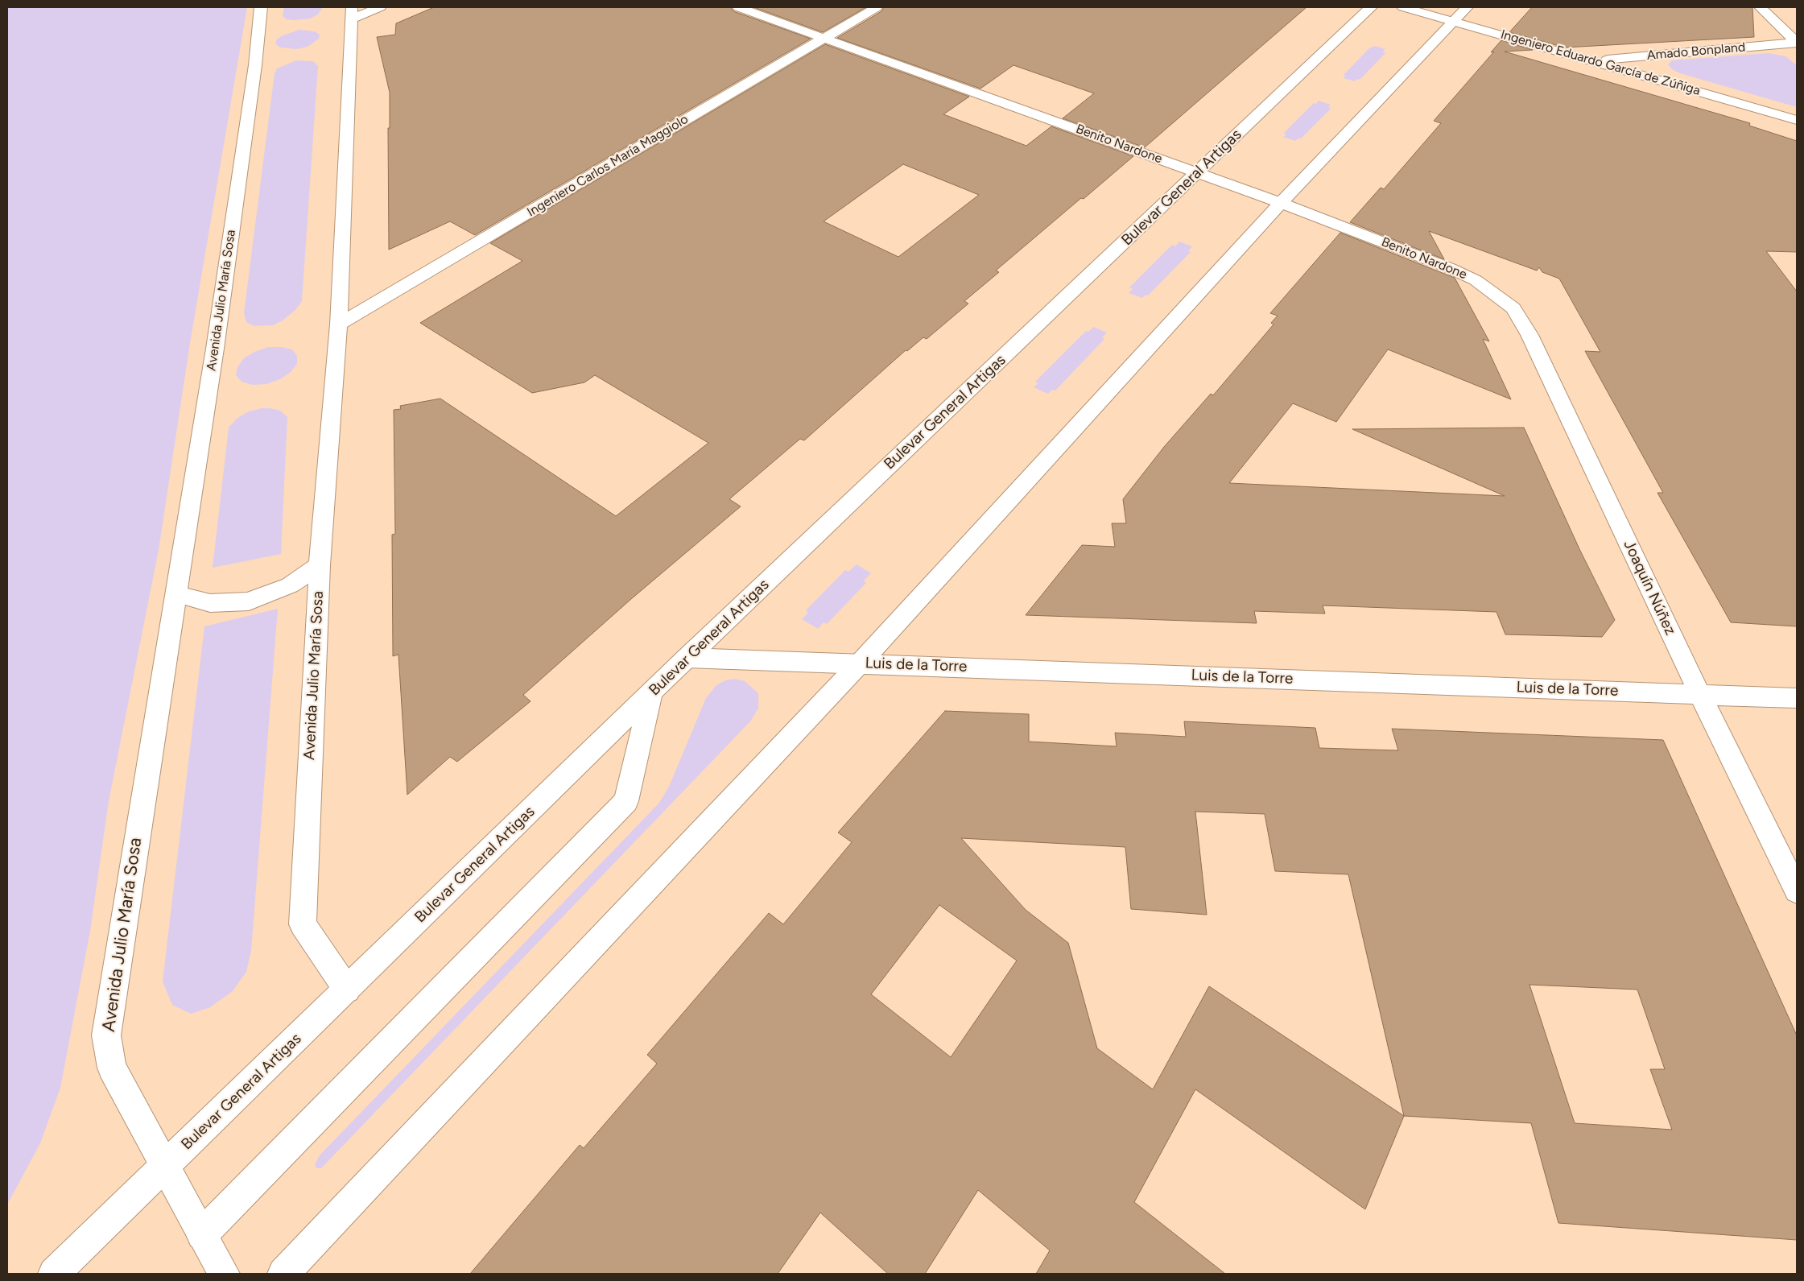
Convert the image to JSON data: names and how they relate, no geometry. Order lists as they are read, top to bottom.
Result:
{
  "streets": {
    "street": [
      "Amado Bonpland",
      "Ingeniero Eduardo García de Zúñiga",
      "Benito Nardone",
      "Ingeniero Carlos María Maggiolo",
      "Bulevar General Artigas",
      "Avenida Julio María Sosa",
      "Joaquín Núñez",
      "Luis de la Torre"
    ]
  },
  "crossings": [
    ["Amado Bonpland", "Ingeniero Eduardo García de Zúñiga"],
    ["Benito Nardone", "Ingeniero Carlos María Maggiolo"],
    ["Benito Nardone", "Bulevar General Artigas"],
    ["Benito Nardone", "Joaquín Núñez"],
    ["Ingeniero Carlos María Maggiolo", "Avenida Julio María Sosa"],
    ["Bulevar General Artigas", "Avenida Julio María Sosa"],
    ["Bulevar General Artigas", "Luis de la Torre"],
    ["Joaquín Núñez", "Luis de la Torre"]
  ]
}
